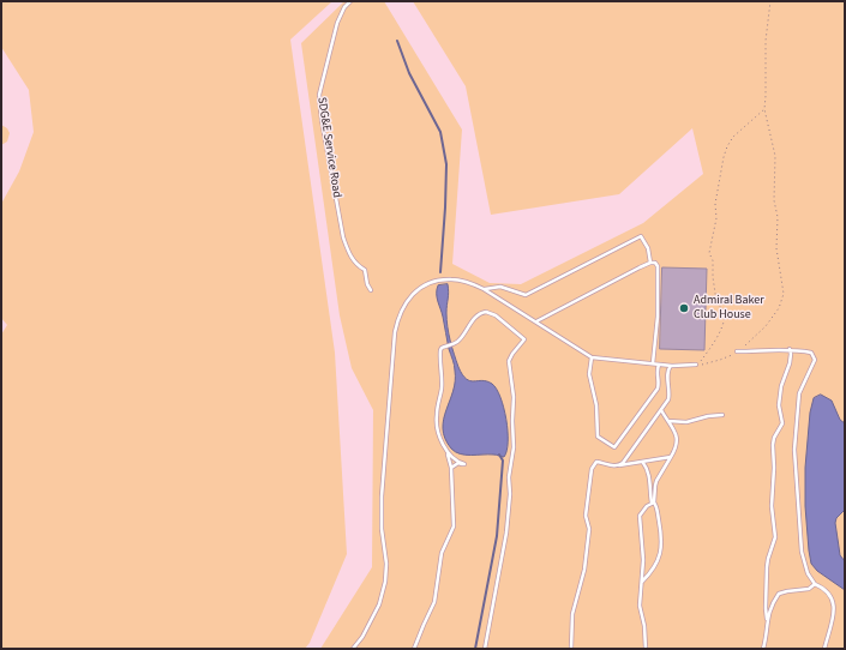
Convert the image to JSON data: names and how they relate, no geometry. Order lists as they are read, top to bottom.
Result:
{
  "streets": {
    "lane": ["SDG&E Service Road"]
  },
  "places": ["Admiral Baker Club House"]
}
